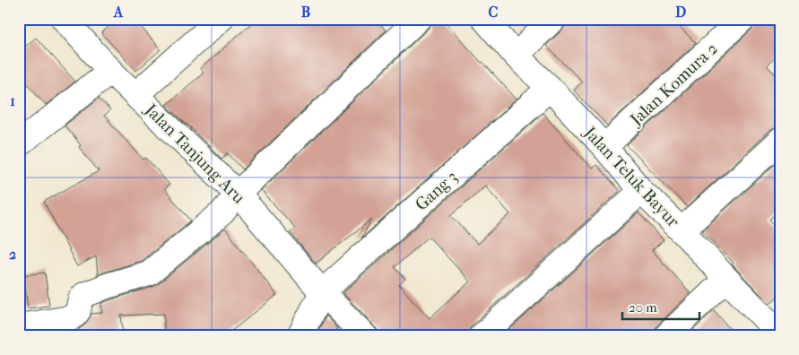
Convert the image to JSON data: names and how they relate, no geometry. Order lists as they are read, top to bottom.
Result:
{
  "streets": {
    "street": [
      "Jalan Komura 2",
      "Jalan Tanjung Aru",
      "Jalan Teluk Bayur",
      "Gang 3"
    ]
  },
  "crossings": [
    ["Jalan Komura 2", "Jalan Teluk Bayur"],
    ["Jalan Tanjung Aru", "Gang 3"],
    ["Jalan Teluk Bayur", "Gang 3"]
  ],
  "scale_bar": "20 m",
  "grid": {
    "columns": [
      "A",
      "B",
      "C",
      "D"
    ],
    "rows": ["1", "2"]
  }
}
